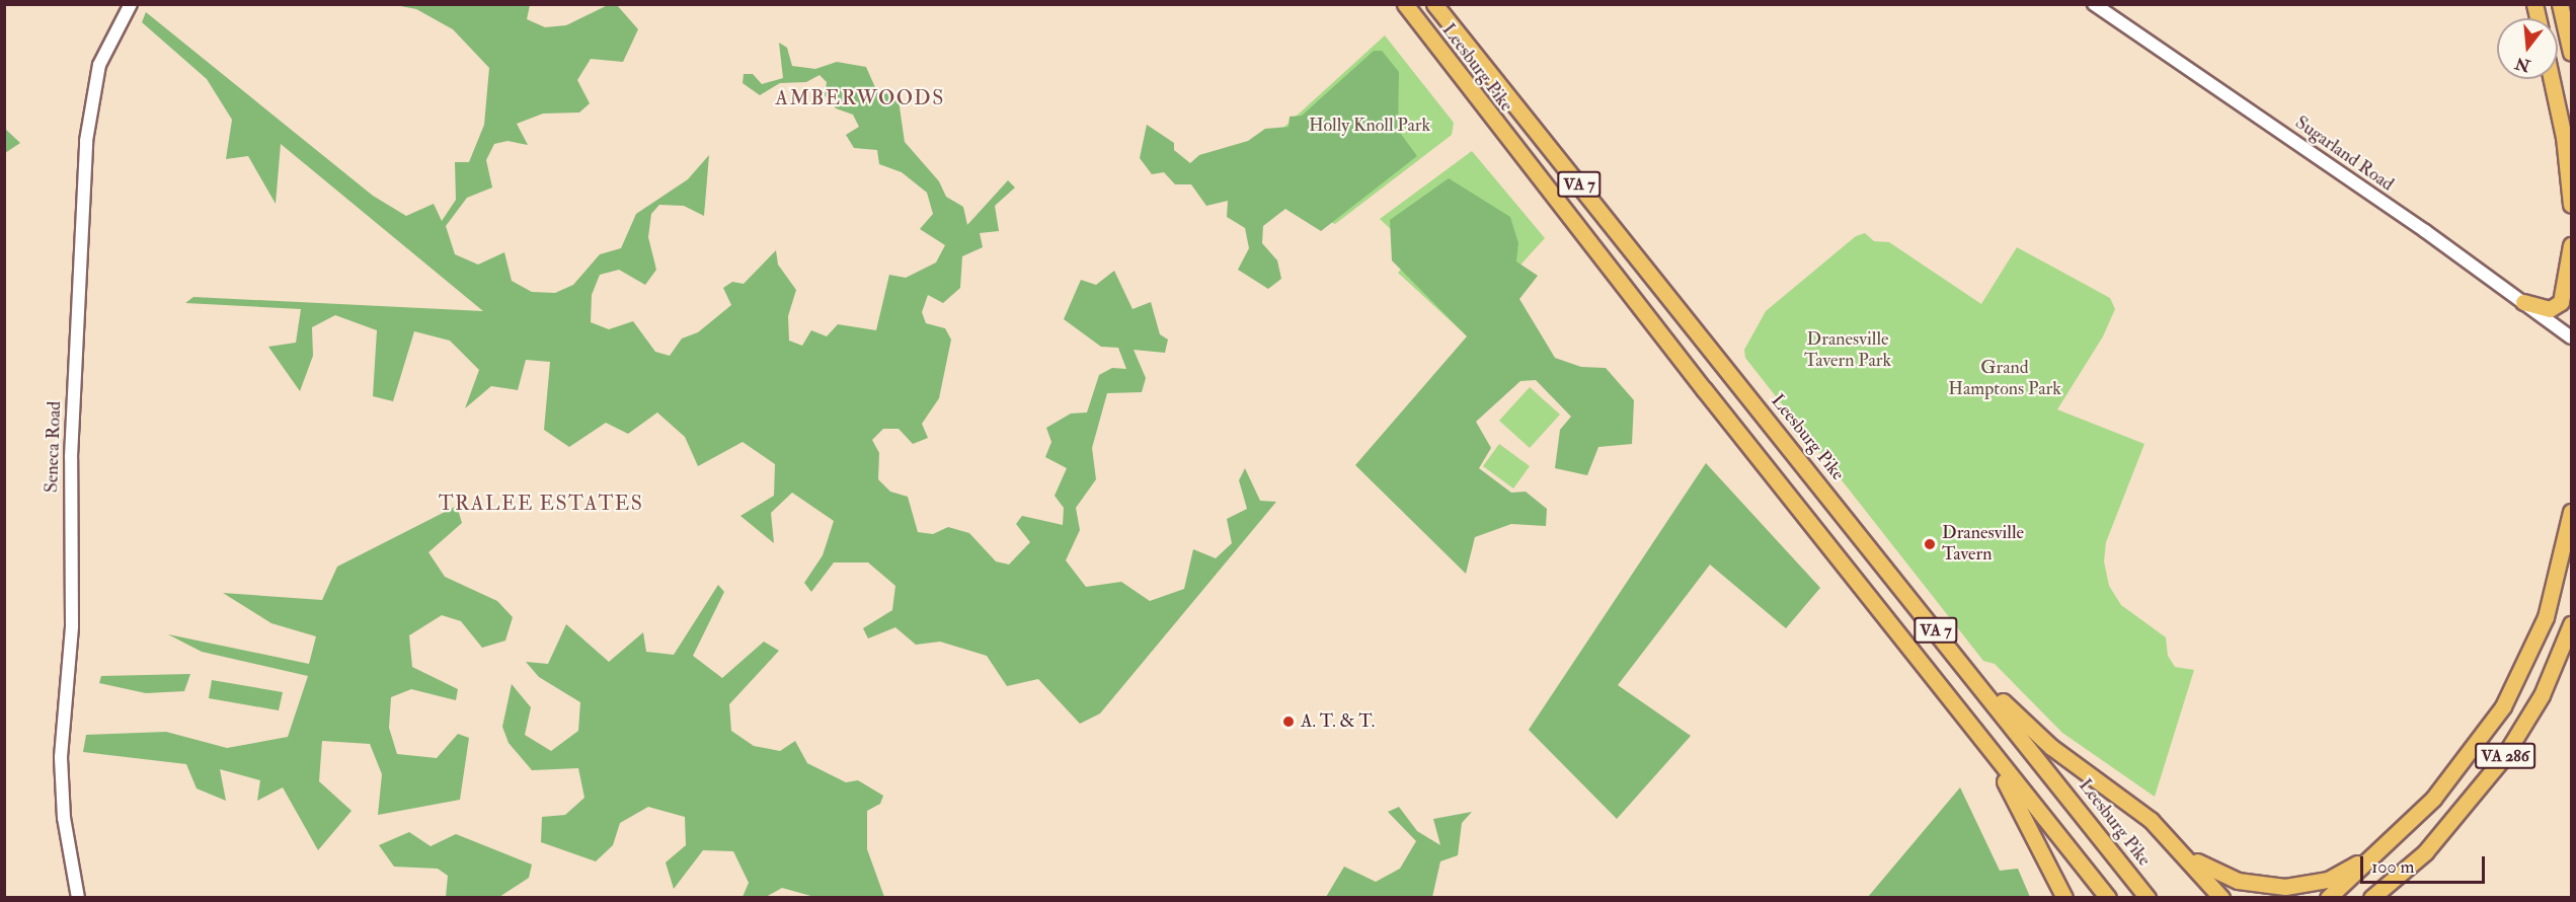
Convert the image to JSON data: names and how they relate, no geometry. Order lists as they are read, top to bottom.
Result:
{
  "streets": {
    "highway": ["Leesburg Pike", "VA 7", "VA 286"],
    "street": ["Sugarland Road", "Seneca Road"]
  },
  "districts": ["AMBERWOODS", "TRALEE ESTATES"],
  "parks": ["Holly Knoll Park", "Dranesville Tavern Park", "Grand Hamptons Park"],
  "places": ["Dranesville Tavern", "A. T. & T."],
  "scale_bar": "100 m",
  "north": "bottom"
}
